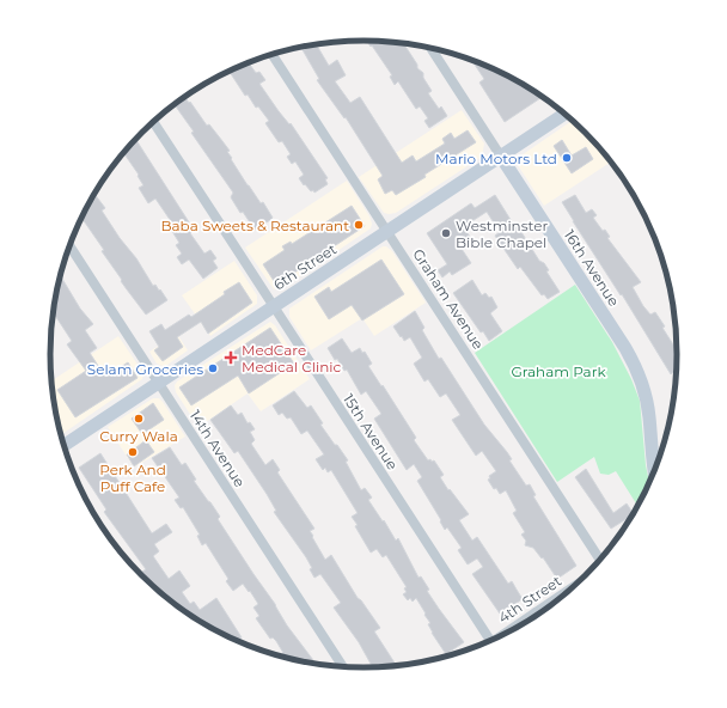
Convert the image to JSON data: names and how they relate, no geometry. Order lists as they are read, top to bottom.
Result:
{
  "streets": {
    "street": [
      "6th Street",
      "16th Avenue",
      "Graham Avenue",
      "15th Avenue",
      "14th Avenue",
      "4th Street"
    ]
  },
  "crossings": [
    ["6th Street", "16th Avenue"],
    ["6th Street", "Graham Avenue"],
    ["6th Street", "15th Avenue"],
    ["6th Street", "14th Avenue"]
  ],
  "parks": ["Graham Park"],
  "places": {
    "other": [
      "Mario Motors Ltd",
      "Baba Sweets & Restaurant",
      "Westminster Bible Chapel",
      "Selam Groceries",
      "Curry Wala",
      "Perk And Puff Cafe"
    ],
    "health": ["MedCare Medical Clinic"]
  }
}
